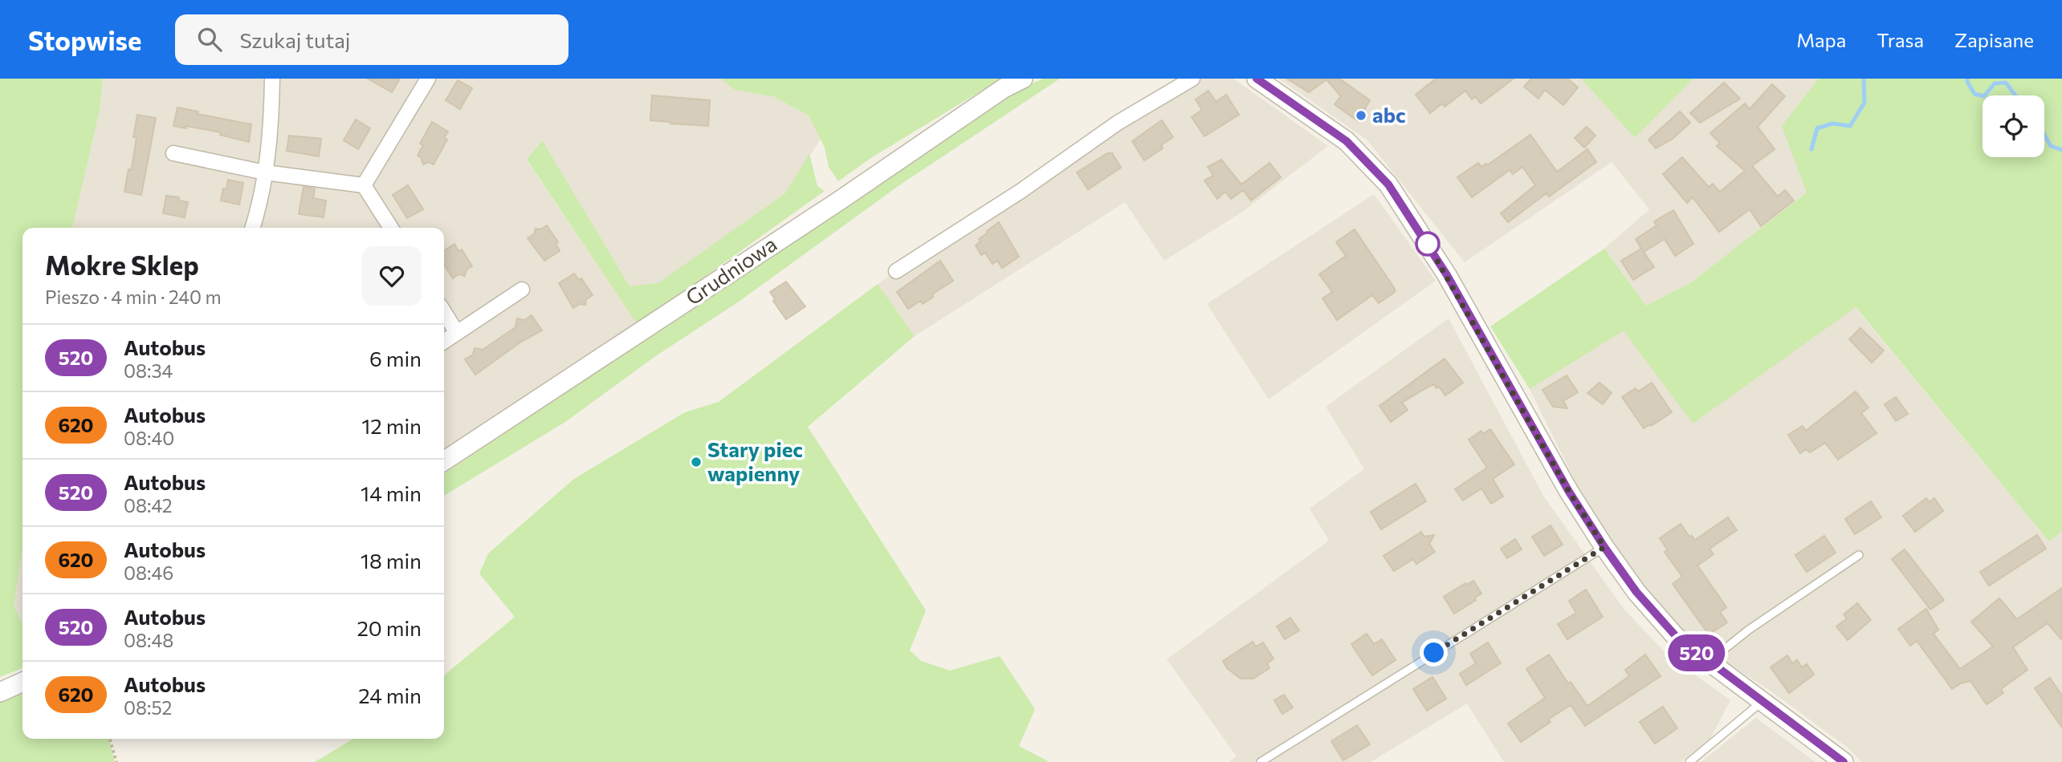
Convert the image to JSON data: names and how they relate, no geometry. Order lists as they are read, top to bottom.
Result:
{
  "streets": {
    "street": ["Grudniowa"]
  },
  "places": ["abc", "Stary piec wapienny"],
  "lines": ["bus line 520"],
  "page": {
    "header": "Stopwise",
    "search": "Szukaj tutaj",
    "nav": ["Mapa", "Trasa", "Zapisane"],
    "on_map": "520",
    "heading": ["Mokre Sklep", "Pieszo · 4 min · 240 m"],
    "list": [
      {
        "mark": "520",
        "name": "Autobus",
        "note": "08:34",
        "value": "6 min"
      },
      {
        "mark": "620",
        "name": "Autobus",
        "note": "08:40",
        "value": "12 min"
      },
      {
        "mark": "520",
        "name": "Autobus",
        "note": "08:42",
        "value": "14 min"
      },
      {
        "mark": "620",
        "name": "Autobus",
        "note": "08:46",
        "value": "18 min"
      },
      {
        "mark": "520",
        "name": "Autobus",
        "note": "08:48",
        "value": "20 min"
      },
      {
        "mark": "620",
        "name": "Autobus",
        "note": "08:52",
        "value": "24 min"
      }
    ]
  }
}
